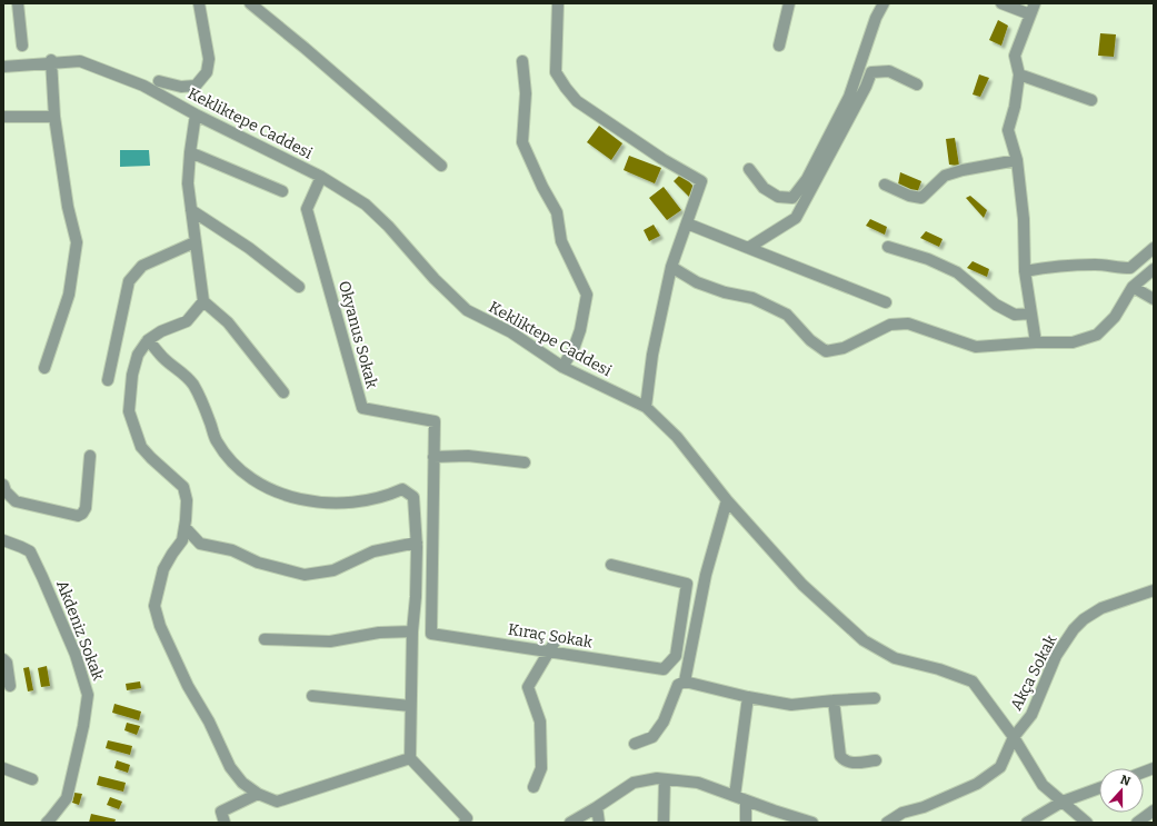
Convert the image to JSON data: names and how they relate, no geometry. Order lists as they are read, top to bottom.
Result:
{
  "streets": {
    "street": [
      "Kekliktepe Caddesi",
      "Okyanus Sokak",
      "Akdeniz Sokak",
      "Kıraç Sokak",
      "Akça Sokak"
    ]
  },
  "crossings": [
    ["Kekliktepe Caddesi", "Okyanus Sokak"],
    ["Kekliktepe Caddesi", "Akça Sokak"],
    ["Okyanus Sokak", "Kıraç Sokak"]
  ],
  "north": "top"
}
